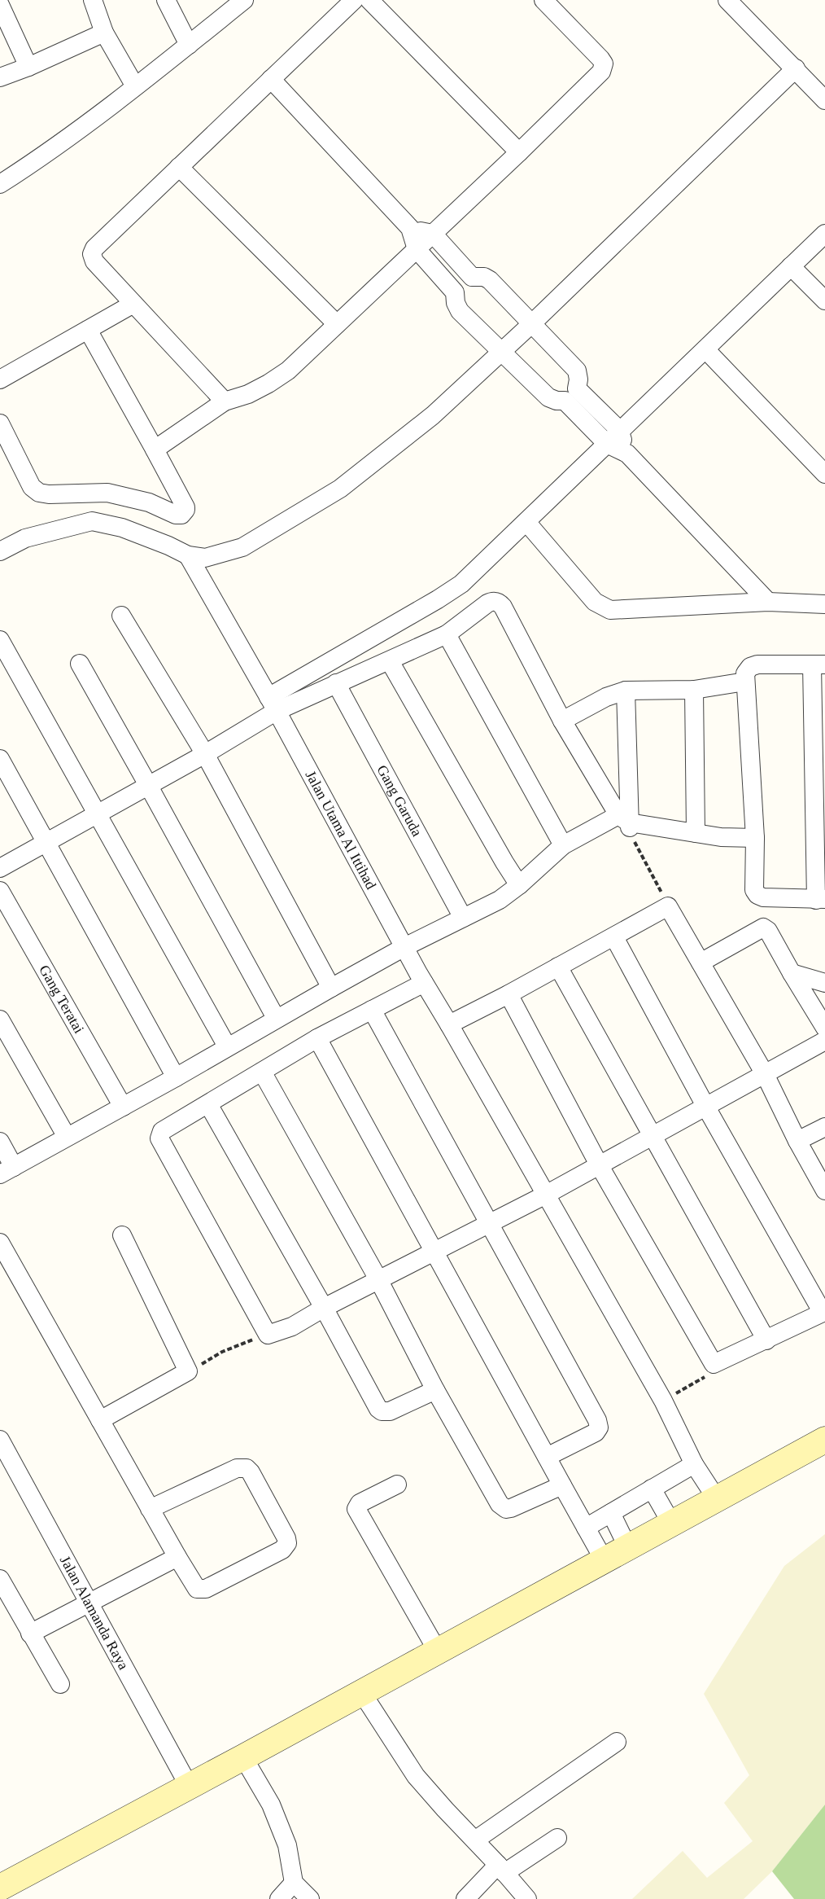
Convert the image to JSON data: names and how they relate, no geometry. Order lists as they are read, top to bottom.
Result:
{
  "streets": {
    "street": [
      "Gang Garuda",
      "Jalan Utama Al Ittihad",
      "Gang Teratai",
      "Jalan Alamanda Raya"
    ]
  }
}
